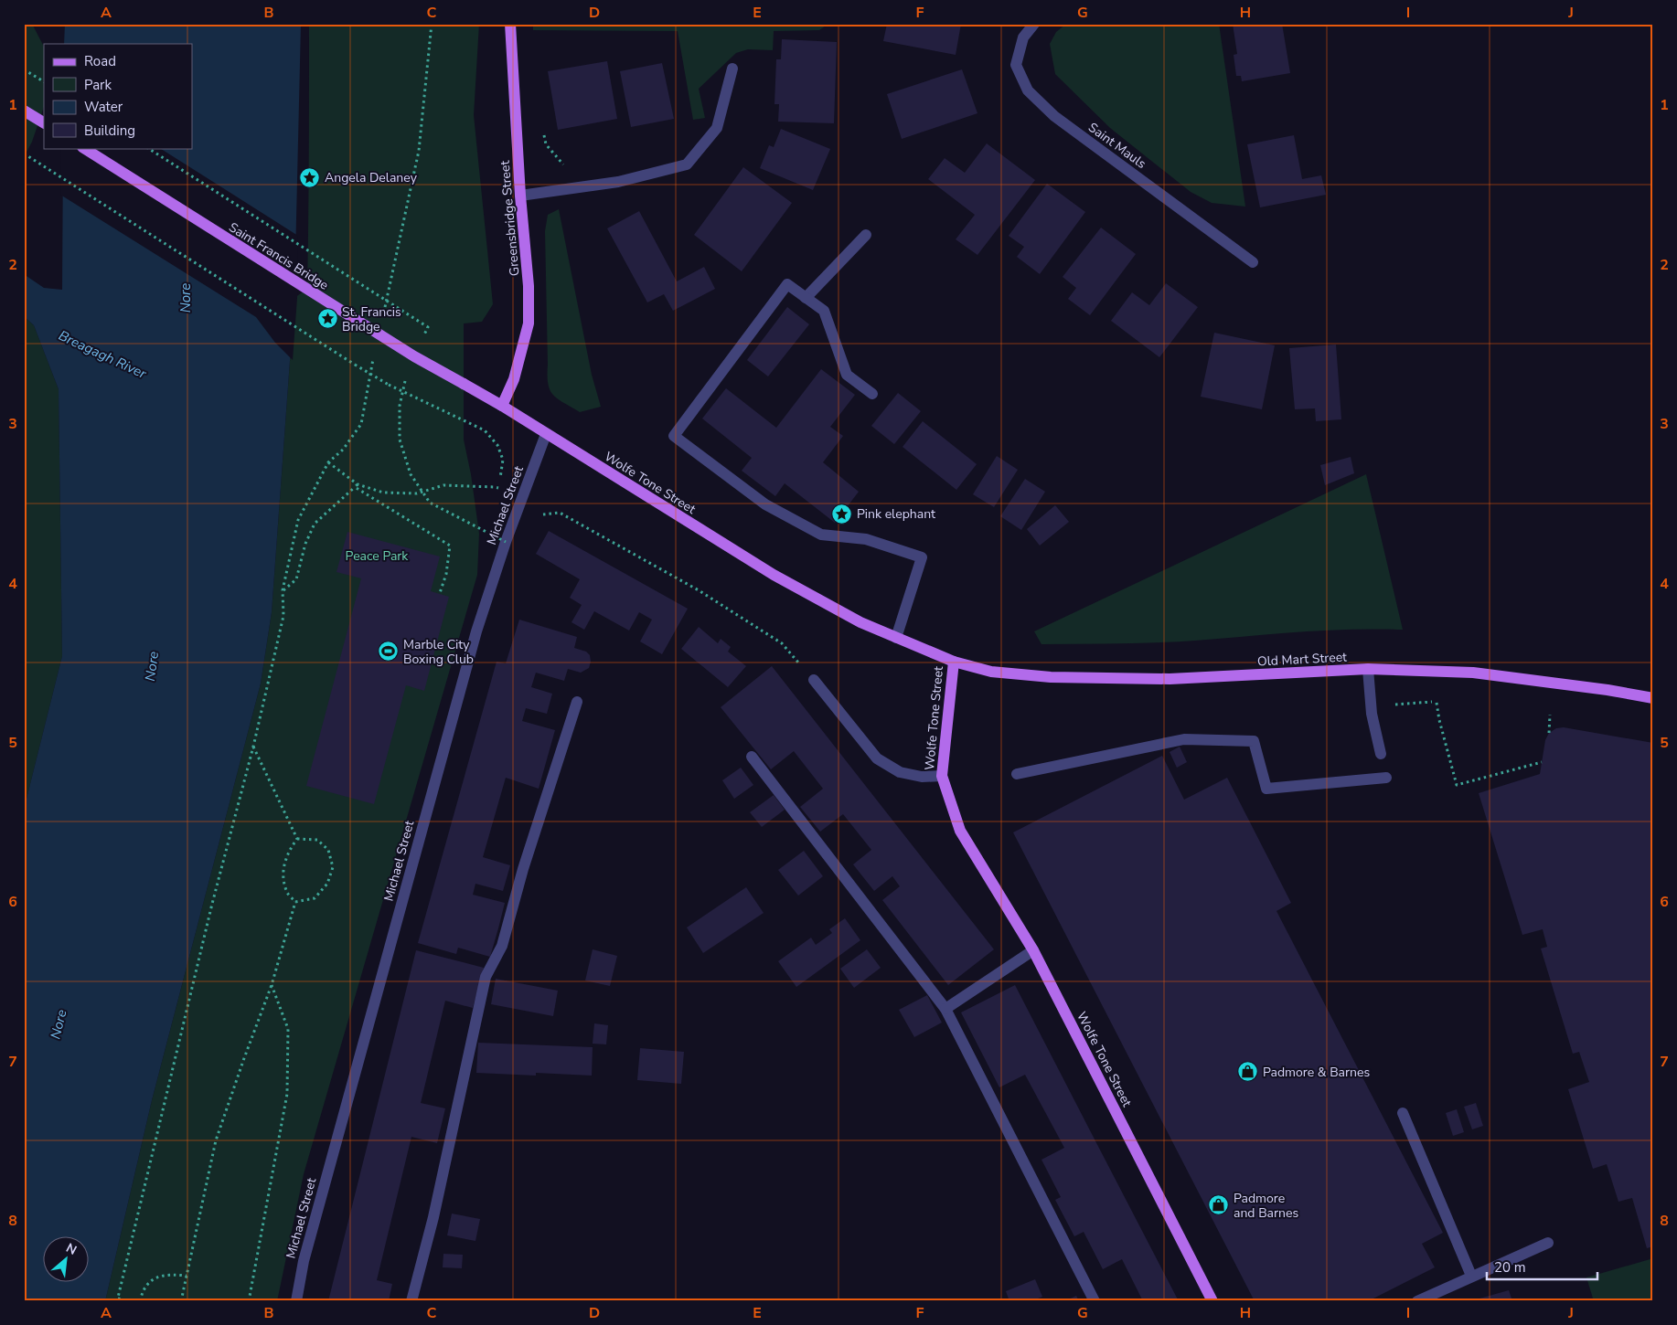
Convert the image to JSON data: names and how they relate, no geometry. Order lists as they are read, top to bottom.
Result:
{
  "streets": {
    "main road": [
      "Greensbridge Street",
      "Saint Francis Bridge",
      "Wolfe Tone Street",
      "Old Mart Street"
    ],
    "street": ["Saint Mauls", "Michael Street"]
  },
  "crossings": [
    ["Greensbridge Street", "Wolfe Tone Street"],
    ["Saint Francis Bridge", "Wolfe Tone Street"],
    ["Wolfe Tone Street", "Michael Street"],
    ["Wolfe Tone Street", "Old Mart Street"]
  ],
  "water": ["Nore", "Breagagh River"],
  "parks": ["Peace Park"],
  "places": {
    "place": ["Angela Delaney", "St. Francis Bridge", "Pink elephant"],
    "sports": ["Marble City Boxing Club"],
    "shop": ["Padmore & Barnes", "Padmore and Barnes"]
  },
  "legend": [
    "Road",
    "Park",
    "Water",
    "Building"
  ],
  "scale_bar": "20 m",
  "north": "top right",
  "grid": {
    "columns": [
      "A",
      "B",
      "C",
      "D",
      "E",
      "F",
      "G",
      "H",
      "I",
      "J"
    ],
    "rows": [
      "1",
      "2",
      "3",
      "4",
      "5",
      "6",
      "7",
      "8"
    ]
  }
}
